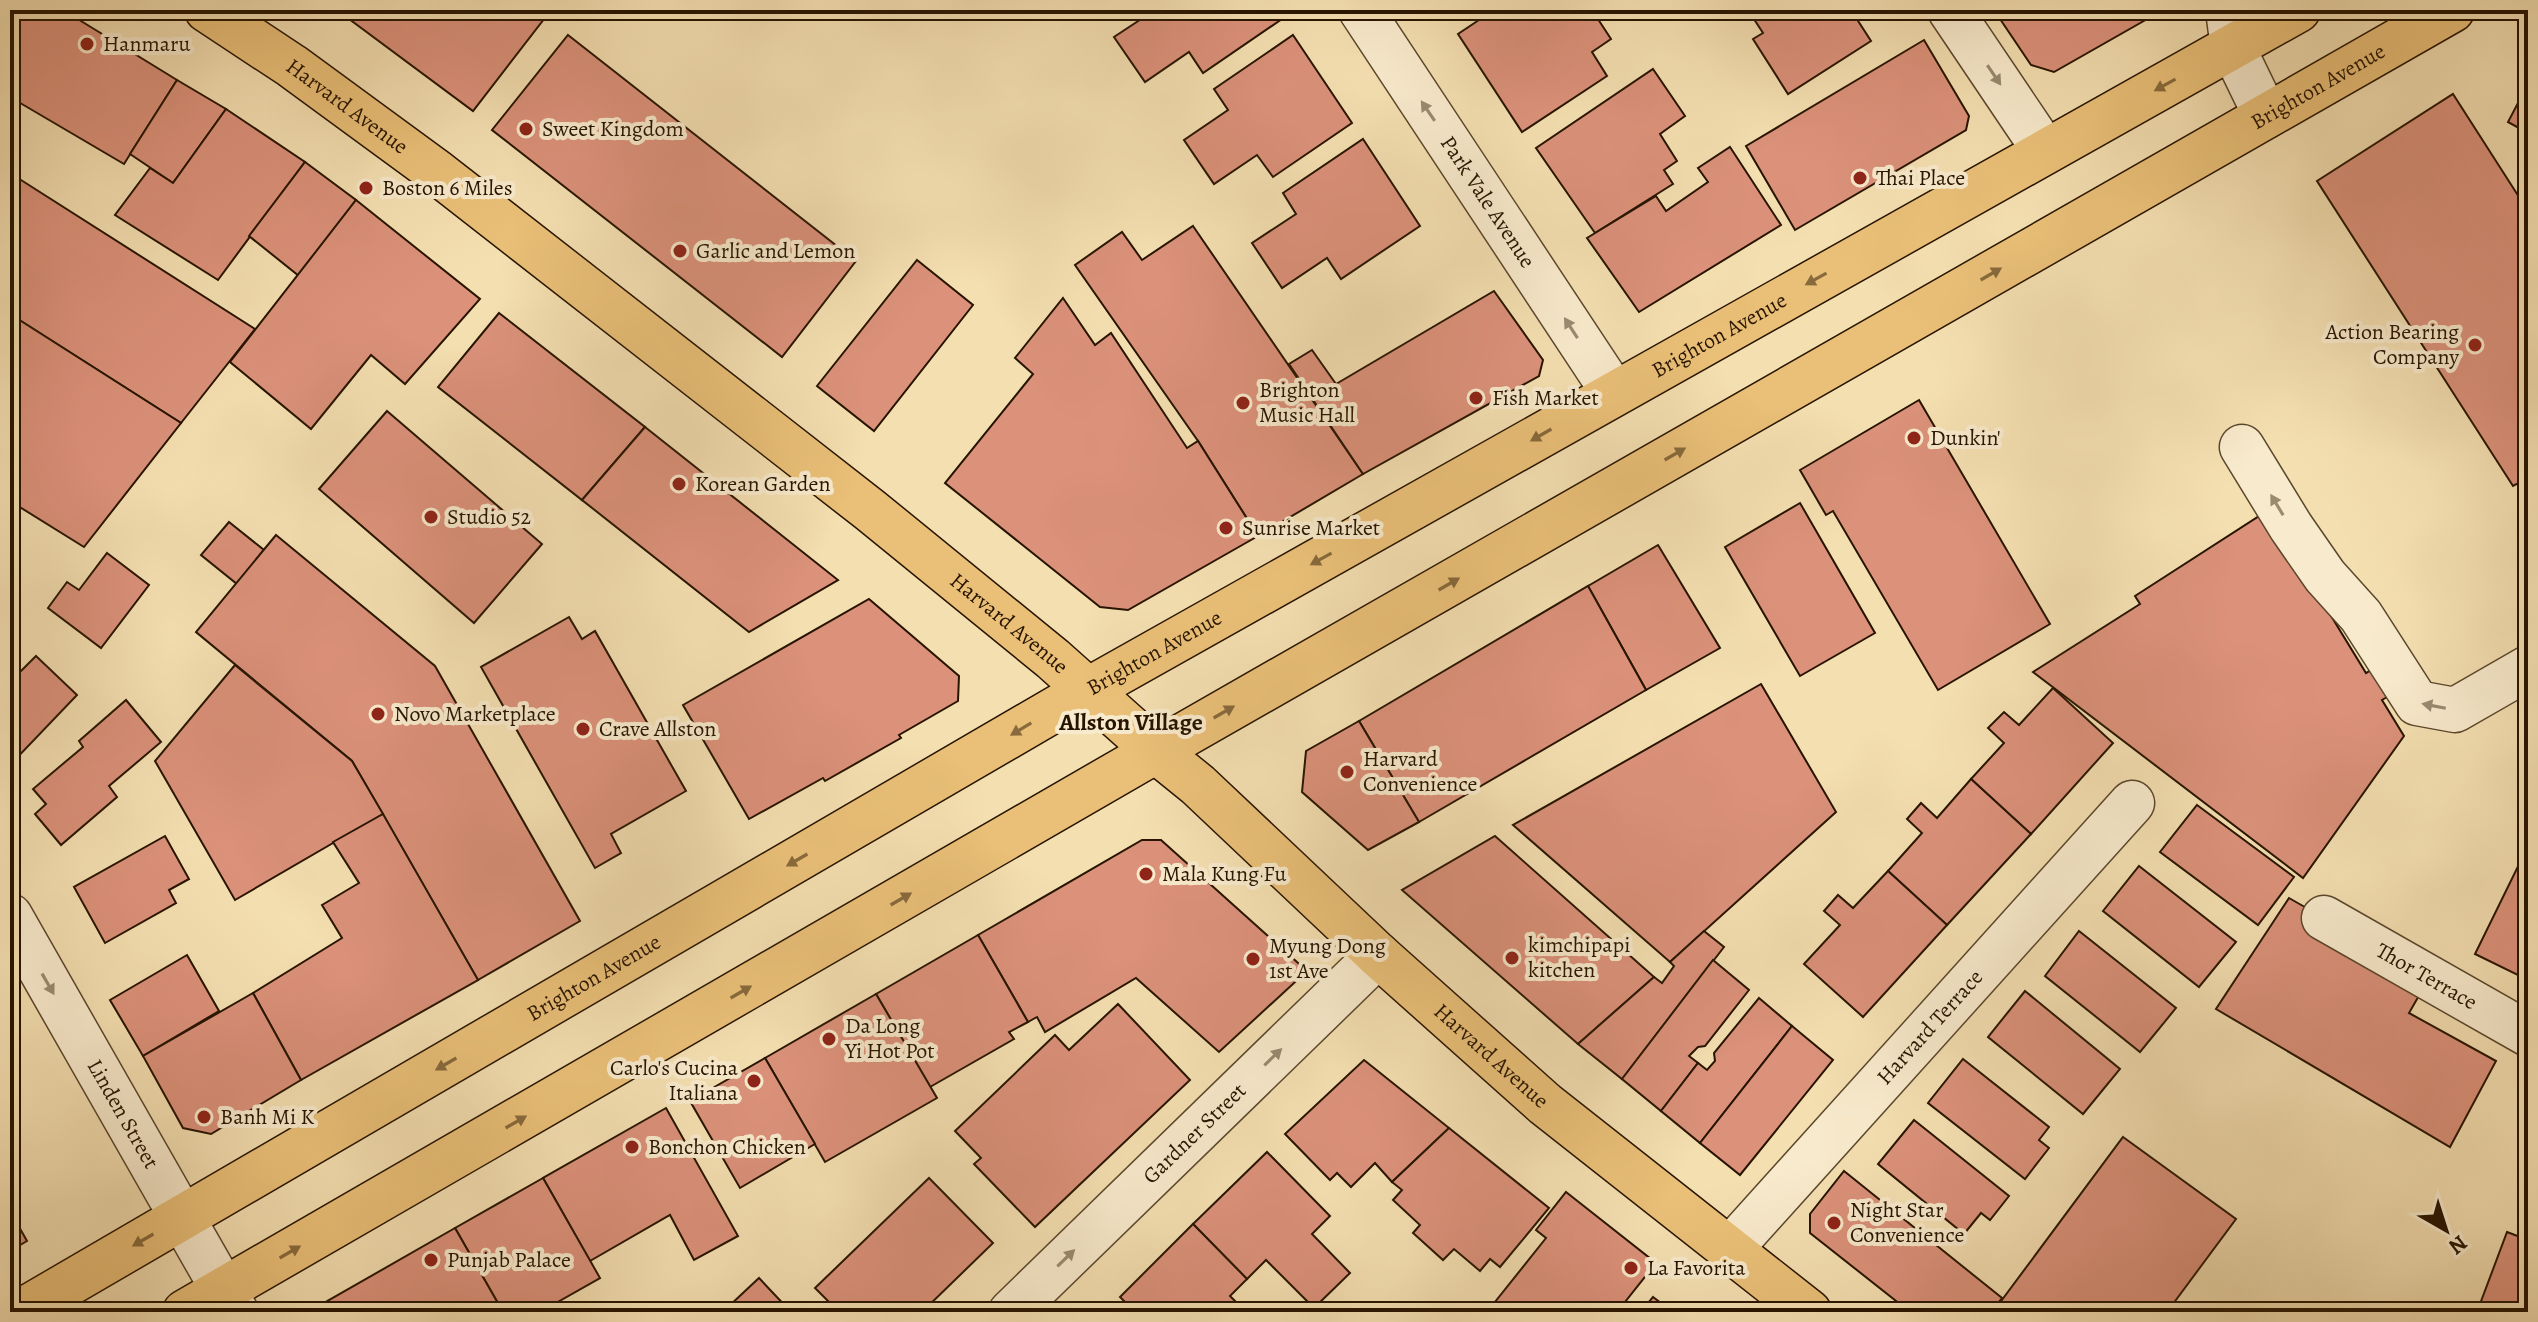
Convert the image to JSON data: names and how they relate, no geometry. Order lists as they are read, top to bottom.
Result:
{
  "streets": {
    "main road": ["Brighton Avenue", "Harvard Avenue"],
    "street": [
      "Park Vale Avenue",
      "Thor Terrace",
      "Harvard Terrace",
      "Linden Street",
      "Gardner Street"
    ]
  },
  "crossings": [
    ["Brighton Avenue", "Harvard Avenue"],
    ["Brighton Avenue", "Park Vale Avenue"],
    ["Brighton Avenue", "Linden Street"],
    ["Harvard Avenue", "Harvard Terrace"],
    ["Harvard Avenue", "Gardner Street"]
  ],
  "one_way": ["Park Vale Avenue", "Linden Street", "Gardner Street"],
  "districts": ["Allston Village"],
  "places": [
    "Hanmaru",
    "Sweet Kingdom",
    "Thai Place",
    "Boston 6 Miles",
    "Garlic and Lemon",
    "Action Bearing Company",
    "Fish Market",
    "Brighton Music Hall",
    "Dunkin'",
    "Korean Garden",
    "Studio 52",
    "Sunrise Market",
    "Novo Marketplace",
    "Crave Allston",
    "Harvard Convenience",
    "Mala Kung Fu",
    "kimchipapi kitchen",
    "Myung Dong 1st Ave",
    "Da Long Yi Hot Pot",
    "Carlo's Cucina Italiana",
    "Banh Mi K",
    "Bonchon Chicken",
    "Night Star Convenience",
    "Punjab Palace",
    "La Favorita"
  ],
  "north": "bottom right"
}
